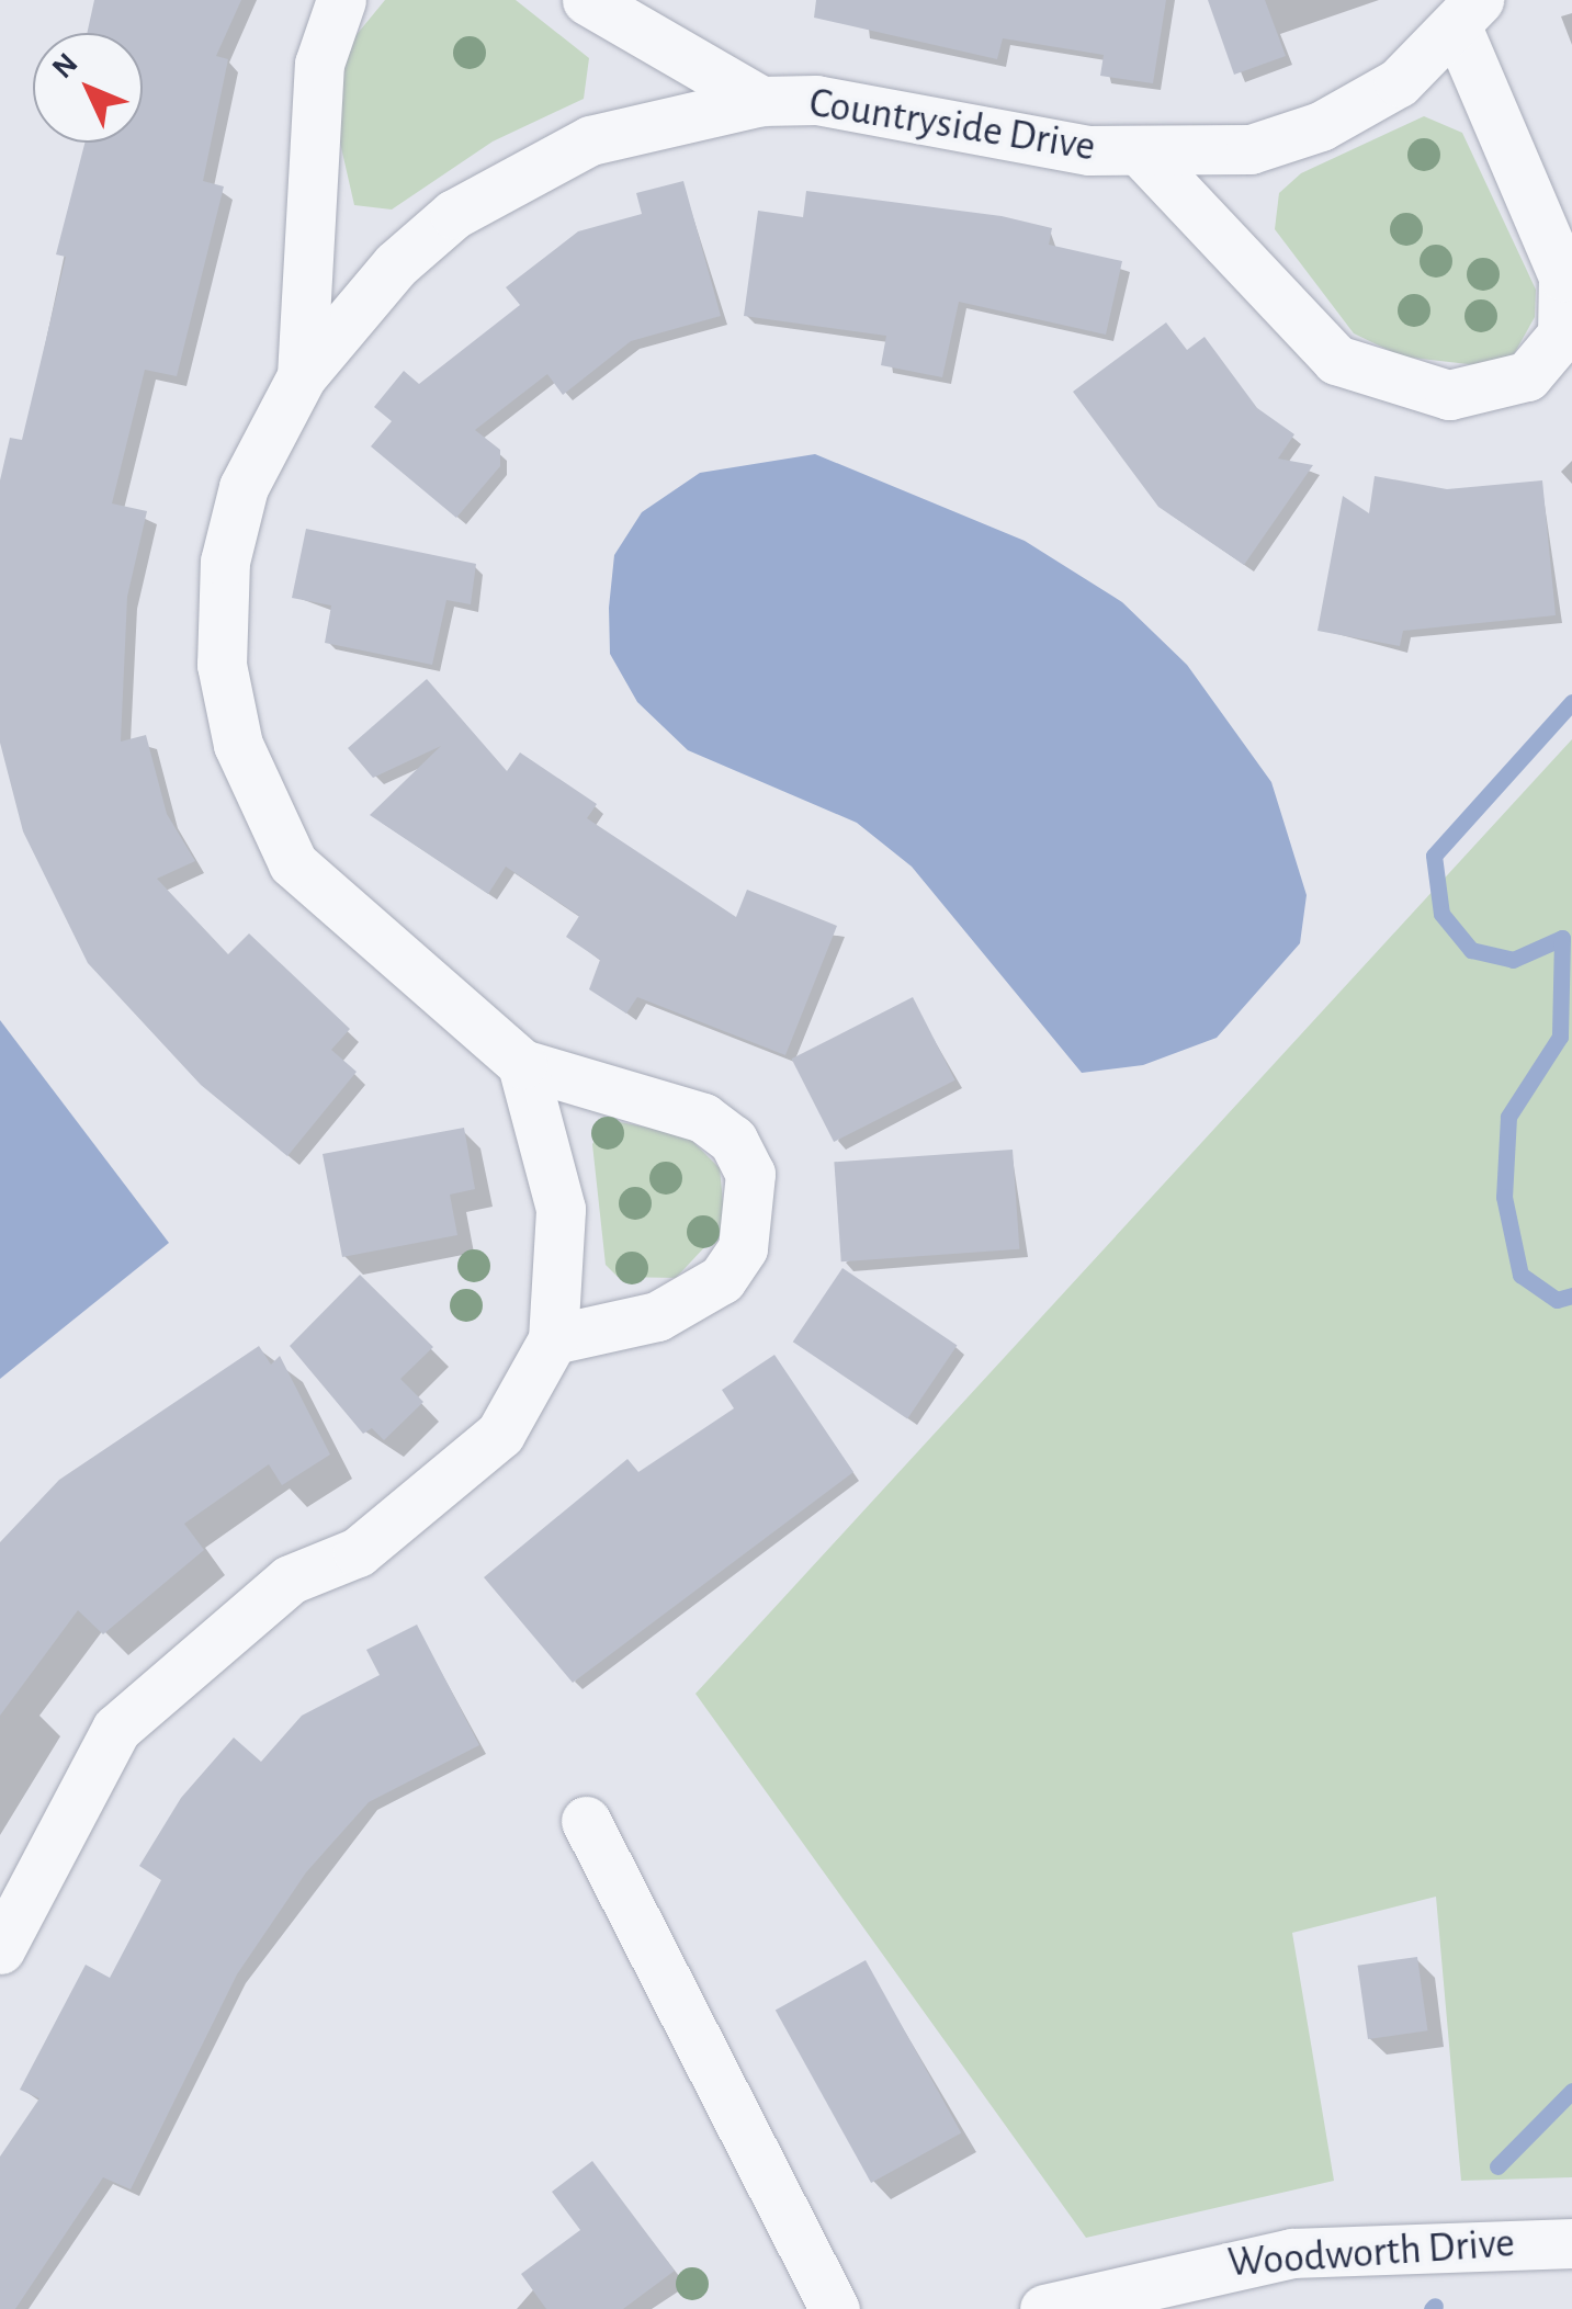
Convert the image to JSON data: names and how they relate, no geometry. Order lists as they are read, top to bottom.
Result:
{
  "streets": {
    "street": ["Countryside Drive", "Woodworth Drive"]
  },
  "north": "top left"
}
